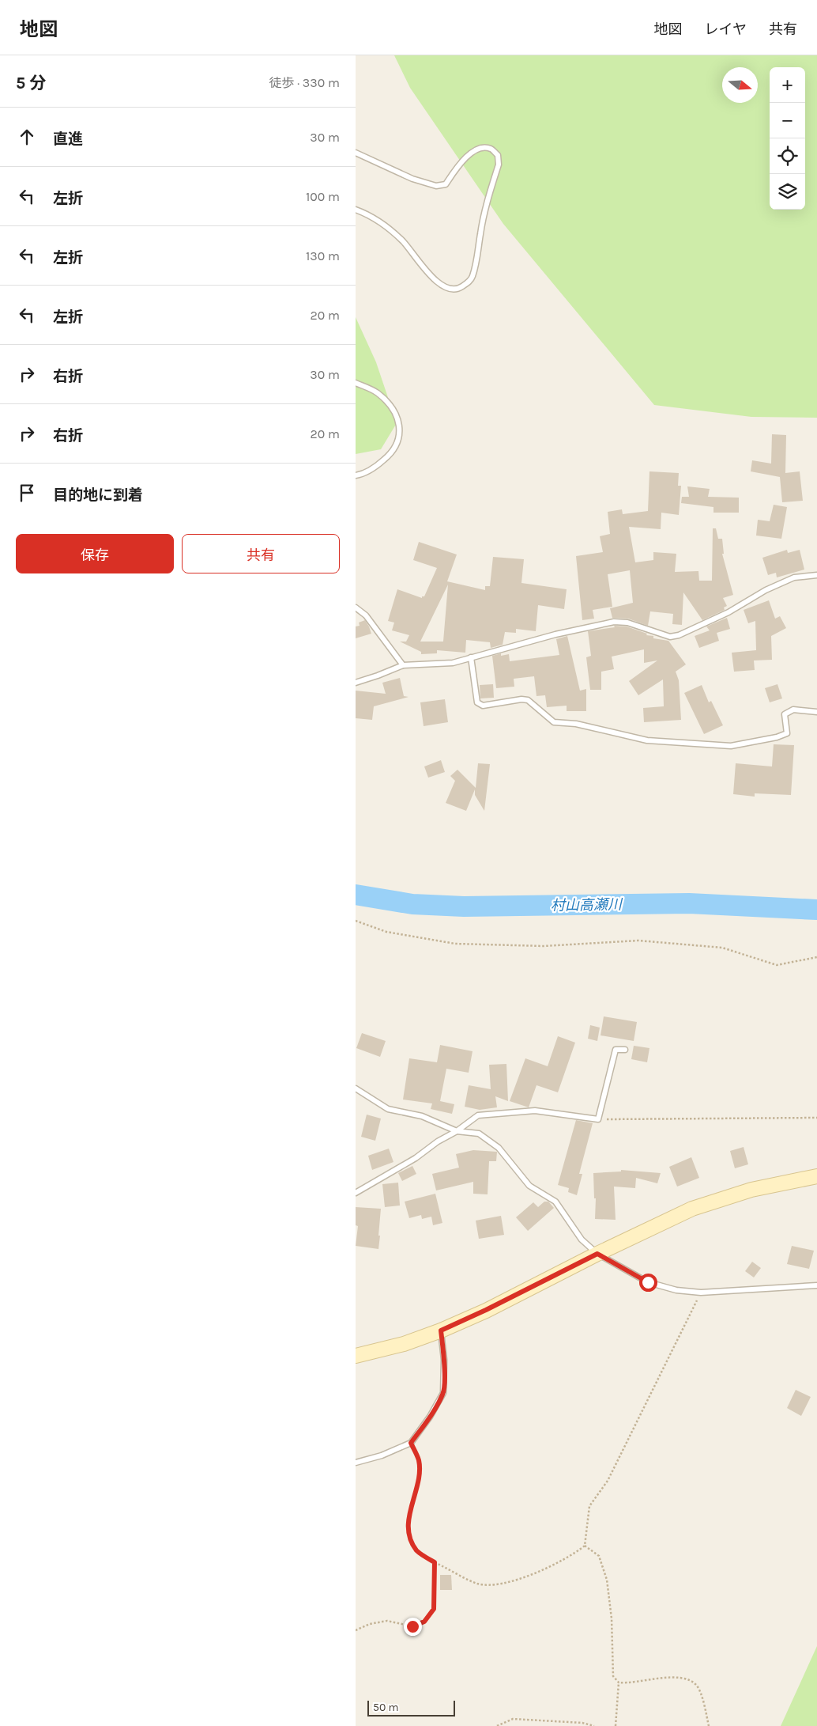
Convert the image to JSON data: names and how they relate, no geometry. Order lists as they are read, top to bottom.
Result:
{
  "water": ["村山高瀬川"],
  "scale_bar": "50 m",
  "north": "right",
  "page": {
    "header": "地図",
    "nav": ["地図", "レイヤ", "共有"],
    "heading": ["5 分", "徒歩 · 330 m"],
    "map_buttons": ["+", "−"],
    "list": [
      ["直進", "30 m"],
      ["左折", "100 m"],
      ["左折", "130 m"],
      ["左折", "20 m"],
      ["右折", "30 m"],
      ["右折", "20 m"],
      "目的地に到着"
    ],
    "buttons": ["保存", "共有"],
    "scale": "50 m"
  }
}
